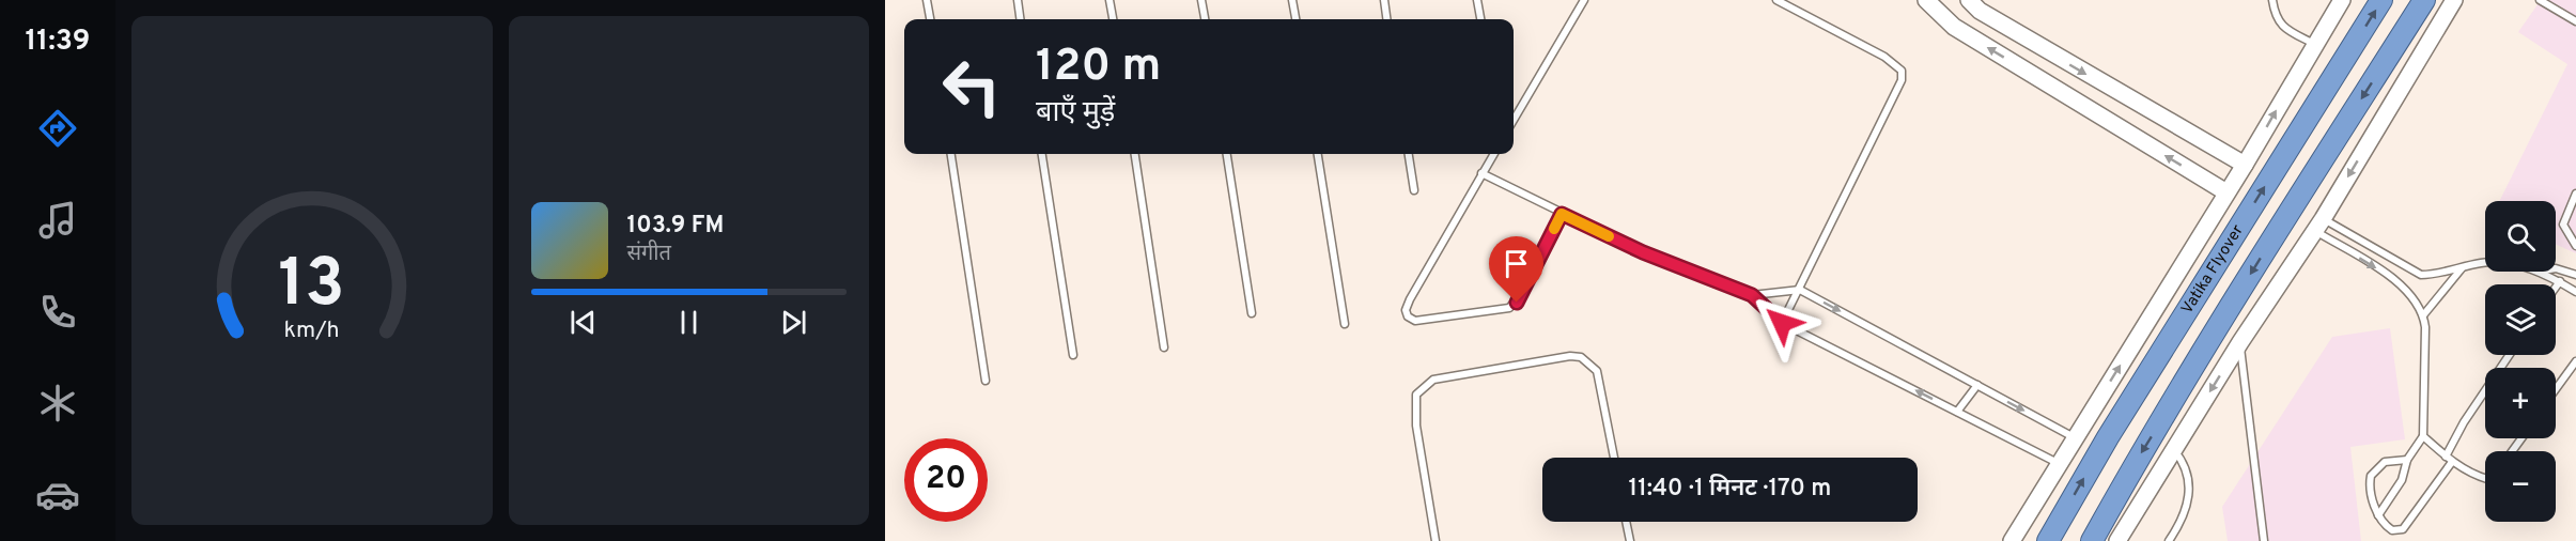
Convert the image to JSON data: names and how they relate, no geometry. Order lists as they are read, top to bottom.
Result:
{
  "streets": {
    "highway": ["Vatika Flyover"]
  },
  "page": {
    "tabs": "11:39",
    "turn": ["120 m", "बाएँ मुड़ें"],
    "map_buttons": ["+", "−"],
    "song": ["103.9 FM", "संगीत"],
    "limit": "20",
    "trip": "11:40 · 1 मिनट · 170 m",
    "gauge": ["13", "km/h"]
  }
}
